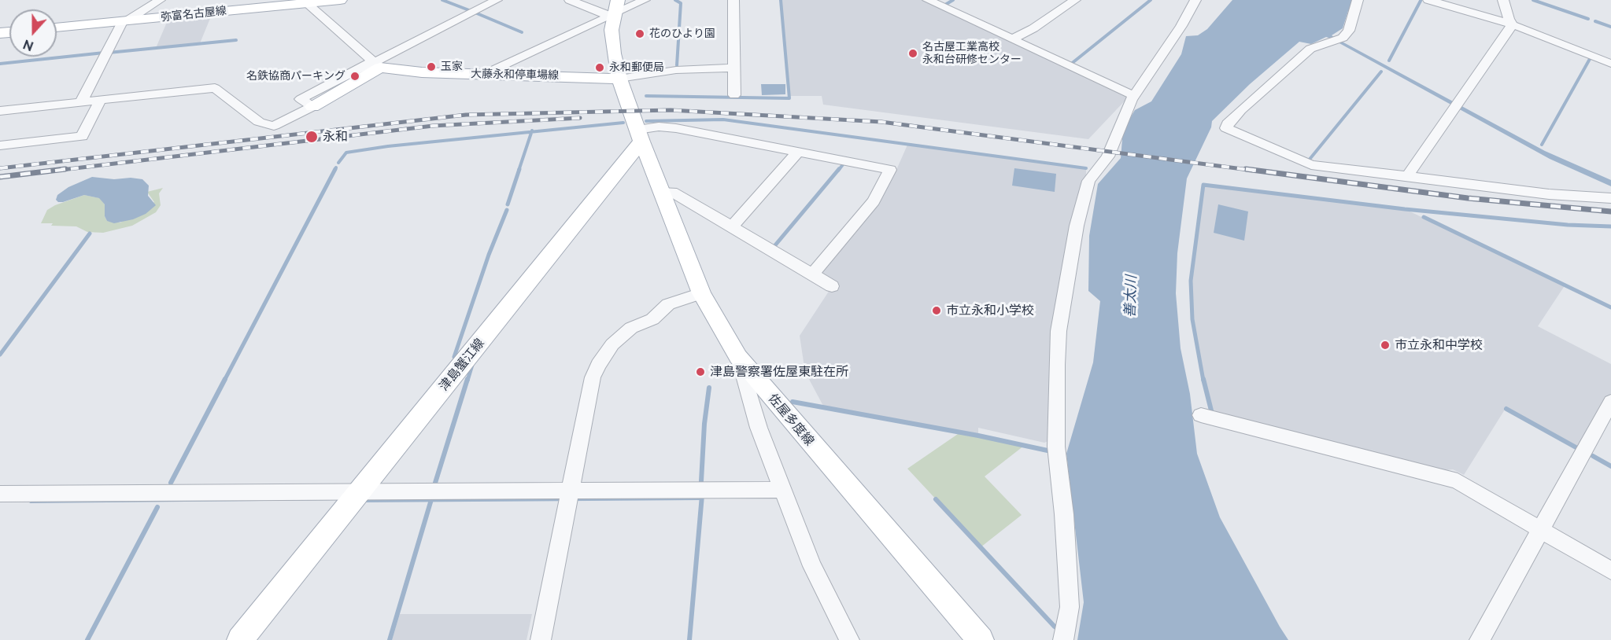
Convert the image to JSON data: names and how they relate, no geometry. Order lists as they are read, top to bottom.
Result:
{
  "streets": {
    "main road": [
      "弥富名古屋線",
      "大藤永和停車場線",
      "津島蟹江線",
      "佐屋多度線"
    ]
  },
  "crossings": [
    ["津島蟹江線", "佐屋多度線"]
  ],
  "water": ["善太川"],
  "places": [
    "花のひより園",
    "名古屋工業高校 永和台研修センター",
    "玉家",
    "永和郵便局",
    "名鉄協商パーキング",
    "永和",
    "市立永和小学校",
    "市立永和中学校",
    "津島警察署佐屋東駐在所"
  ],
  "north": "bottom"
}
